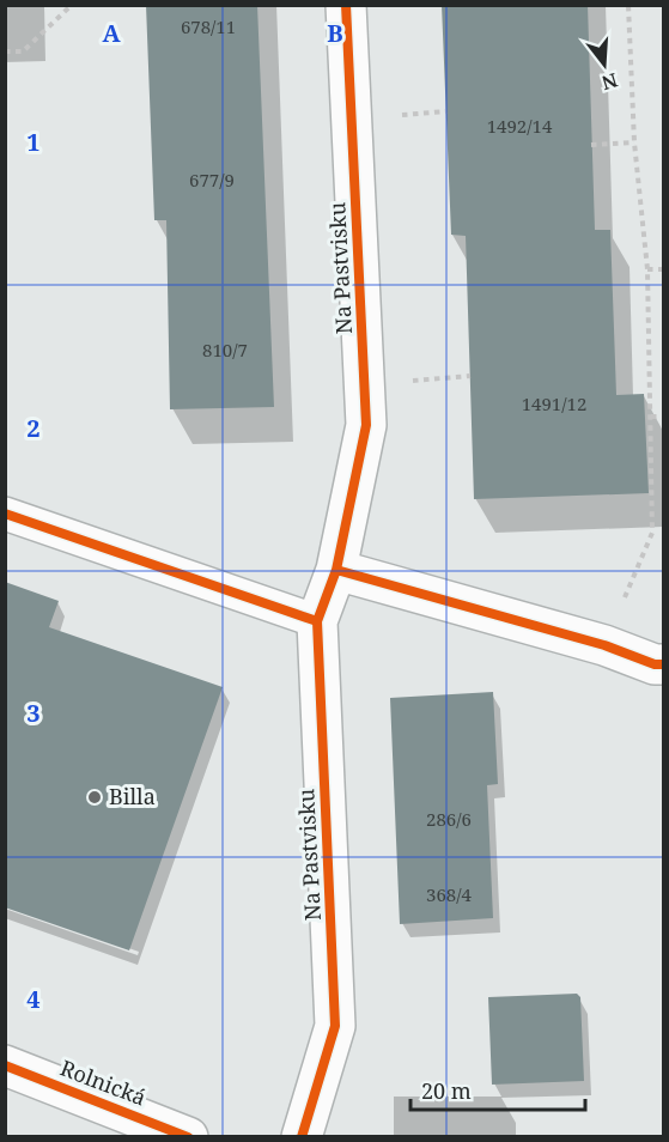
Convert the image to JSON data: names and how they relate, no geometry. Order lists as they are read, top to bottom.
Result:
{
  "streets": {
    "street": ["Na Pastvisku", "Rolnická"]
  },
  "places": ["Billa"],
  "house_numbers": [
    "678/11",
    "1492/14",
    "677/9",
    "810/7",
    "1491/12",
    "286/6",
    "368/4"
  ],
  "scale_bar": "20 m",
  "north": "bottom",
  "grid": {
    "columns": ["A", "B"],
    "rows": [
      "1",
      "2",
      "3",
      "4"
    ]
  }
}
